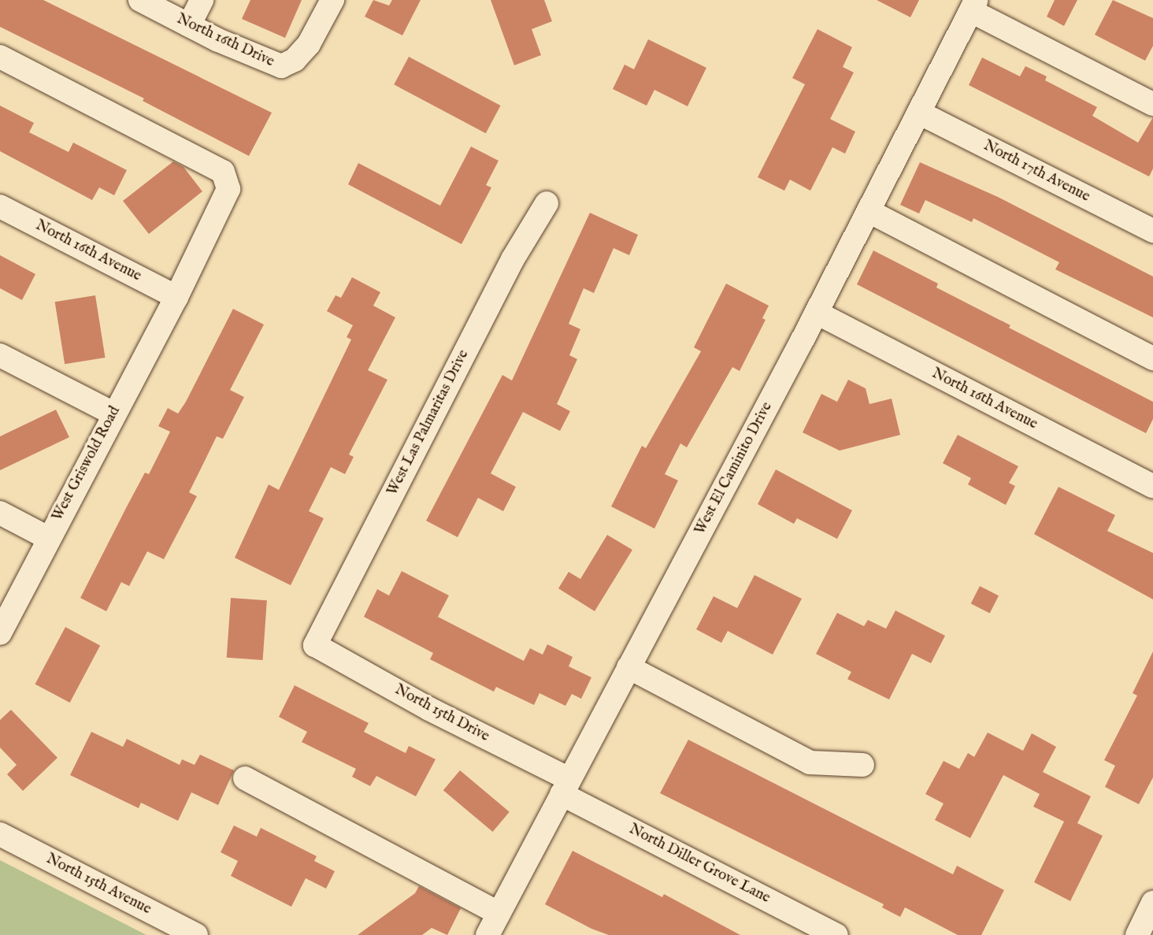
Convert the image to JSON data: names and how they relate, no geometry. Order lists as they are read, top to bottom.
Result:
{
  "streets": {
    "street": [
      "North 16th Drive",
      "North 17th Avenue",
      "North 16th Avenue",
      "West Las Palmaritas Drive",
      "West Griswold Road",
      "West El Caminito Drive",
      "North 15th Drive",
      "North Diller Grove Lane",
      "North 15th Avenue"
    ]
  },
  "crossings": [
    ["North 17th Avenue", "West El Caminito Drive"],
    ["North 16th Avenue", "West Griswold Road"],
    ["North 16th Avenue", "West El Caminito Drive"],
    ["West Las Palmaritas Drive", "North 15th Drive"],
    ["West El Caminito Drive", "North 15th Drive"],
    ["West El Caminito Drive", "North Diller Grove Lane"],
    ["North 15th Drive", "North Diller Grove Lane"]
  ]
}
